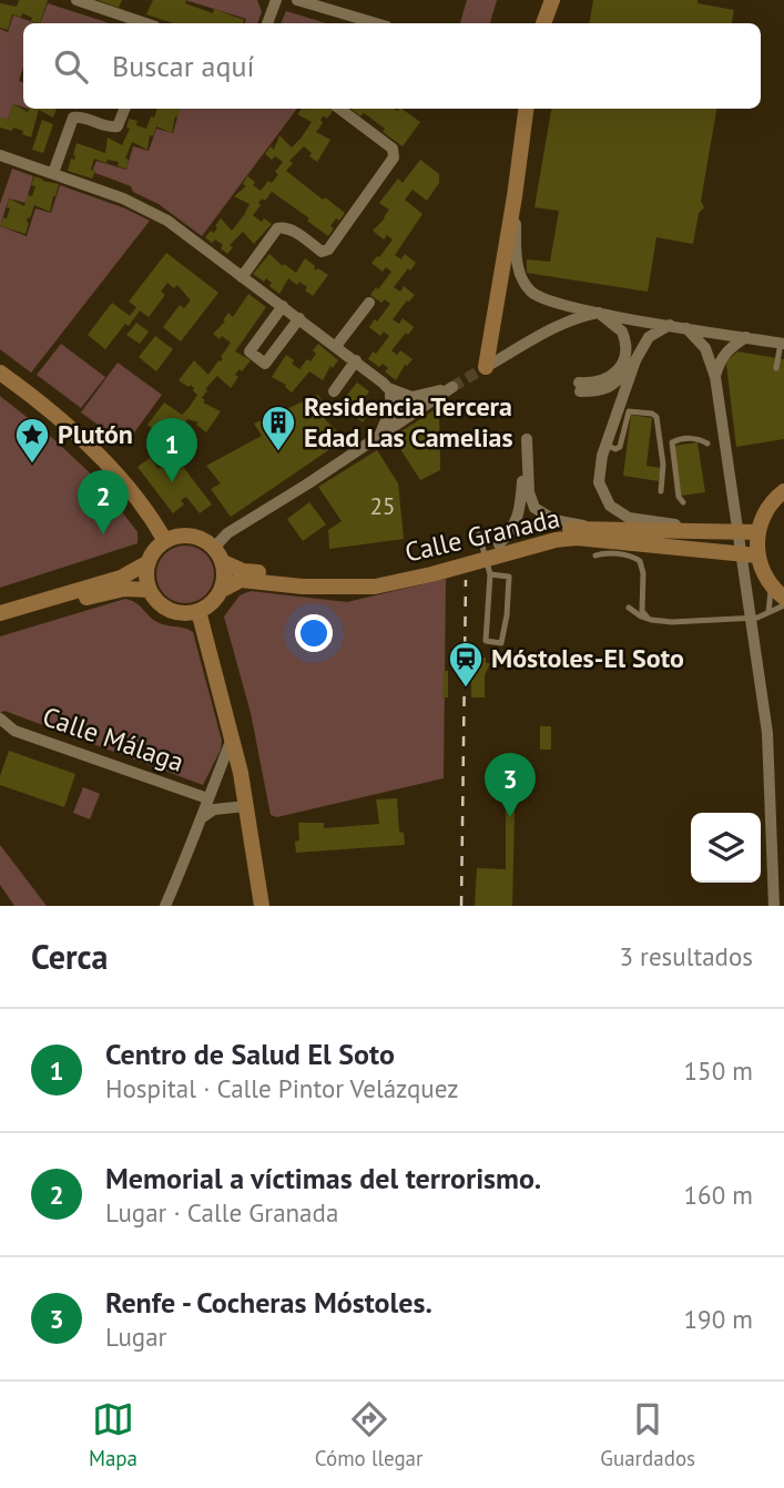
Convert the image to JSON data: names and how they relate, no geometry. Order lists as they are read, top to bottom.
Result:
{
  "streets": {
    "street": ["Calle Granada", "Calle Málaga"]
  },
  "places": {
    "building": ["Residencia Tercera Edad Las Camelias"],
    "place": ["Plutón"],
    "station": ["Móstoles-El Soto"]
  },
  "house_numbers": ["25"],
  "page": {
    "search": "Buscar aquí",
    "pins": ["1", "2", "3"],
    "heading": ["Cerca", "3 resultados"],
    "list": [
      {
        "mark": "1",
        "name": "Centro de Salud El Soto",
        "note": "Hospital · Calle Pintor Velázquez",
        "value": "150 m"
      },
      {
        "mark": "2",
        "name": "Memorial a víctimas del terrorismo.",
        "note": "Lugar · Calle Granada",
        "value": "160 m"
      },
      {
        "mark": "3",
        "name": "Renfe - Cocheras Móstoles.",
        "note": "Lugar",
        "value": "190 m"
      }
    ],
    "nav": ["Mapa", "Cómo llegar", "Guardados"]
  }
}
